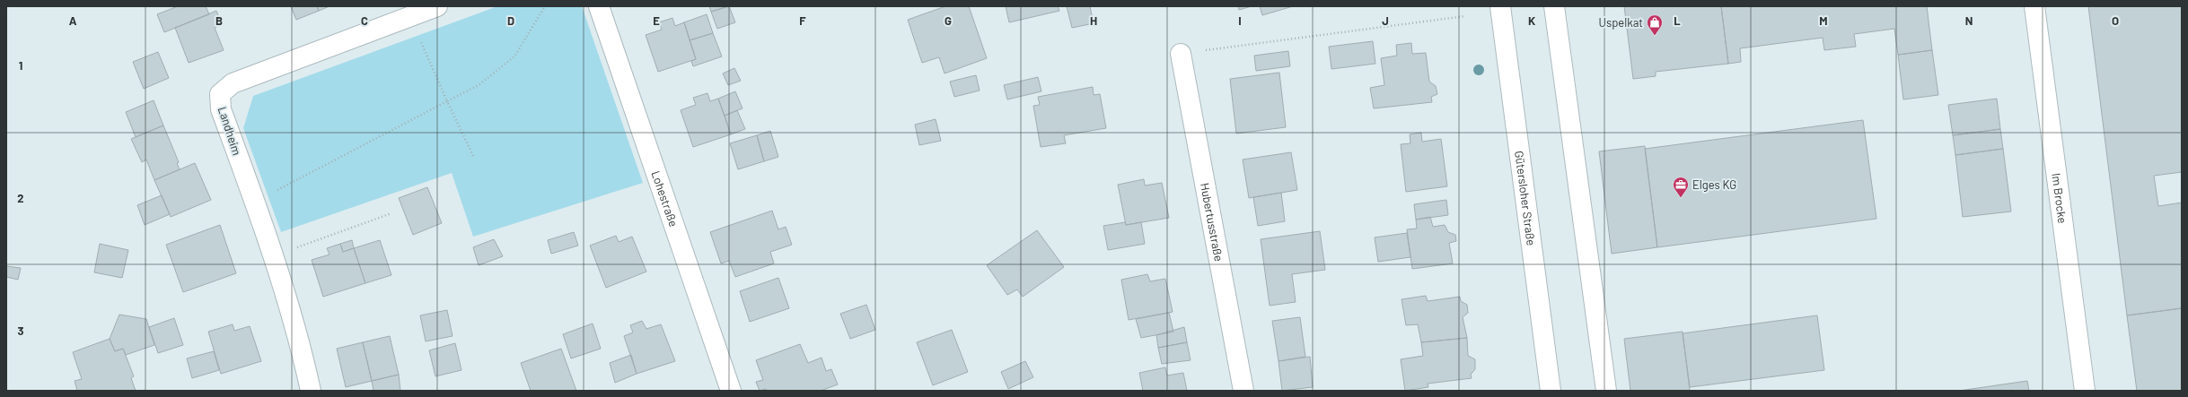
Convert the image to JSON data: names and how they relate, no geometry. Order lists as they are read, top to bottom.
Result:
{
  "streets": {
    "street": [
      "Landheim",
      "Lohestraße",
      "Gütersloher Straße",
      "Im Brocke",
      "Hubertusstraße"
    ]
  },
  "places": {
    "shop": ["Uspelkat"],
    "office": ["Elges KG"]
  },
  "grid": {
    "columns": [
      "A",
      "B",
      "C",
      "D",
      "E",
      "F",
      "G",
      "H",
      "I",
      "J",
      "K",
      "L",
      "M",
      "N",
      "O"
    ],
    "rows": ["1", "2", "3"]
  }
}
